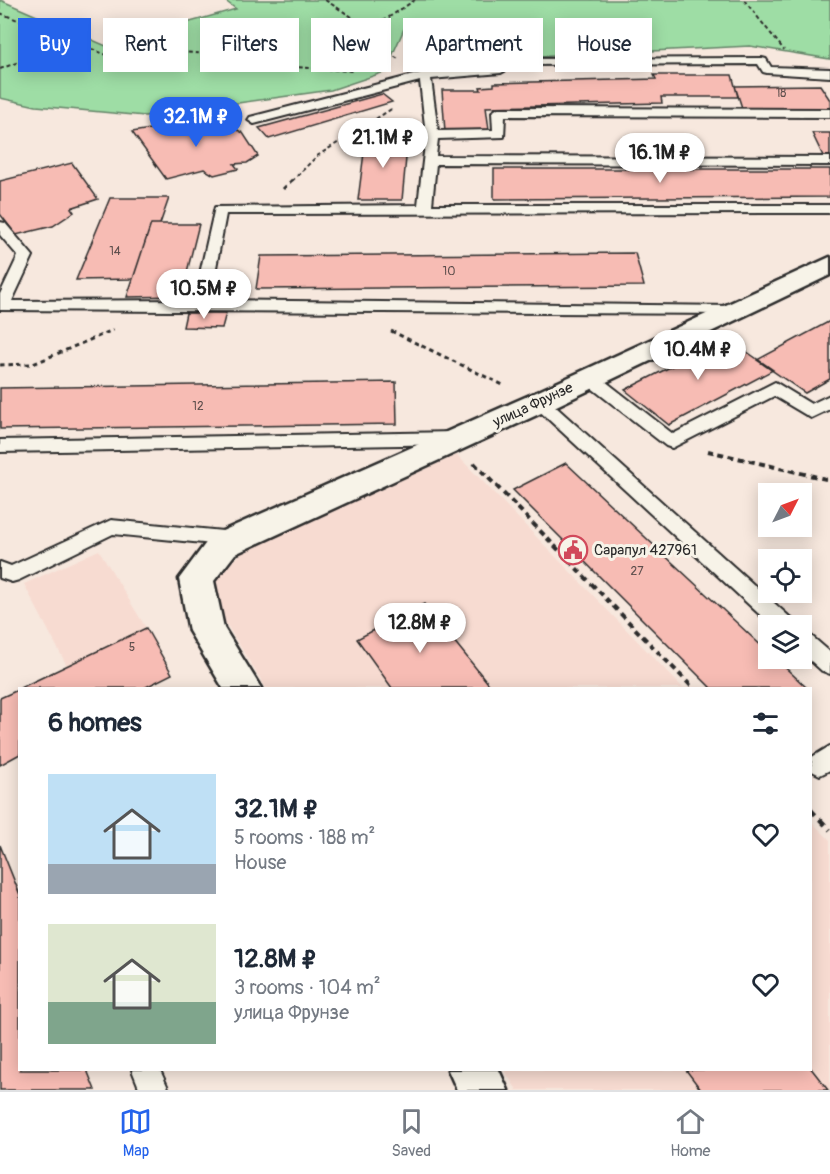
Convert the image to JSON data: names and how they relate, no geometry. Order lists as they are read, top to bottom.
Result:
{
  "streets": {
    "street": ["улица Фрунзе"]
  },
  "places": {
    "public building": ["Сарапул 427961"]
  },
  "house_numbers": [
    "18",
    "14",
    "10",
    "12",
    "27",
    "5"
  ],
  "north": "top right",
  "page": {
    "chip": [
      "Buy",
      "Rent",
      "Filters",
      "New",
      "Apartment",
      "House"
    ],
    "price": [
      "32.1M ₽",
      "21.1M ₽",
      "16.1M ₽",
      "10.5M ₽",
      "10.4M ₽",
      "12.8M ₽"
    ],
    "heading": "6 homes",
    "list": [
      {
        "name": "32.1M ₽",
        "note": "5 rooms · 188 m² · House"
      },
      {
        "name": "12.8M ₽",
        "note": "3 rooms · 104 m² · улица Фрунзе"
      }
    ],
    "tabs": ["Map", "Saved", "Home"]
  }
}
